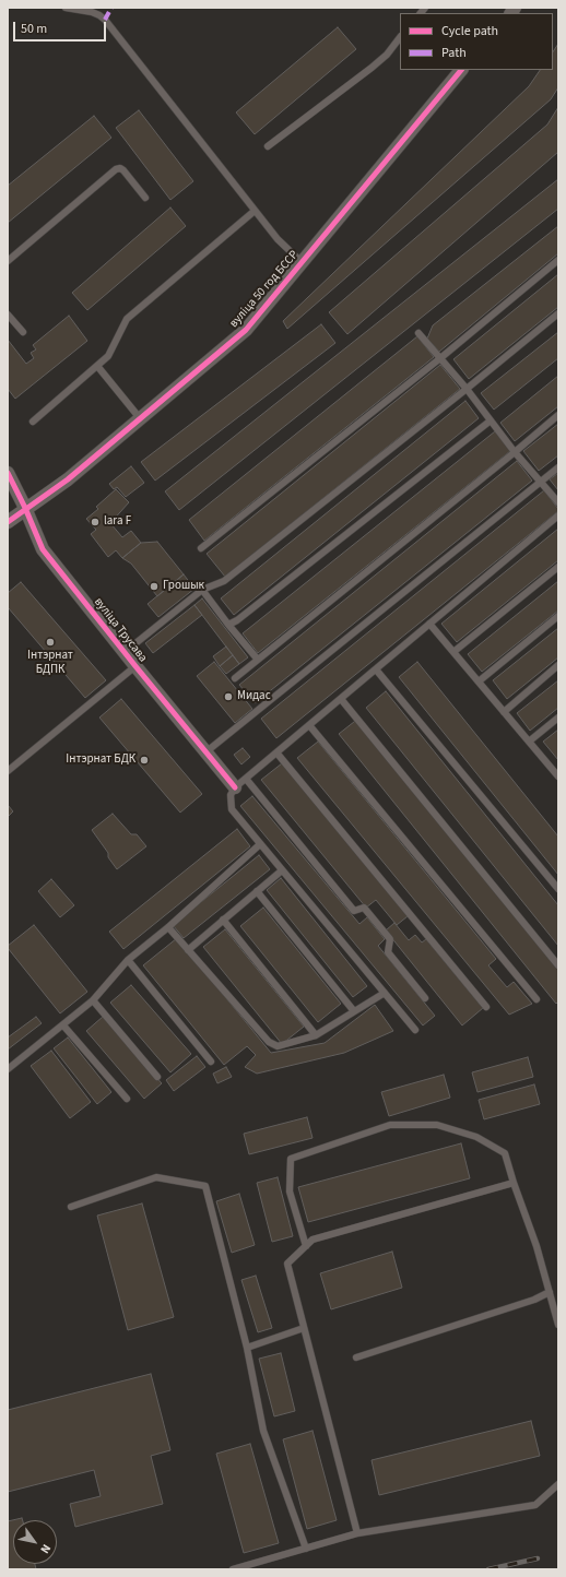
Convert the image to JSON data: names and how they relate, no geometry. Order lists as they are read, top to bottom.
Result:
{
  "streets": {
    "street": ["вуліца 50 год БССР", "вуліца Трусава"]
  },
  "crossings": [
    ["вуліца 50 год БССР", "вуліца Трусава"]
  ],
  "places": [
    "lara F",
    "Грошык",
    "Інтэрнат БДПК",
    "Мидас",
    "Інтэрнат БДК"
  ],
  "legend": ["Cycle path", "Path"],
  "scale_bar": "50 m",
  "north": "bottom right"
}
